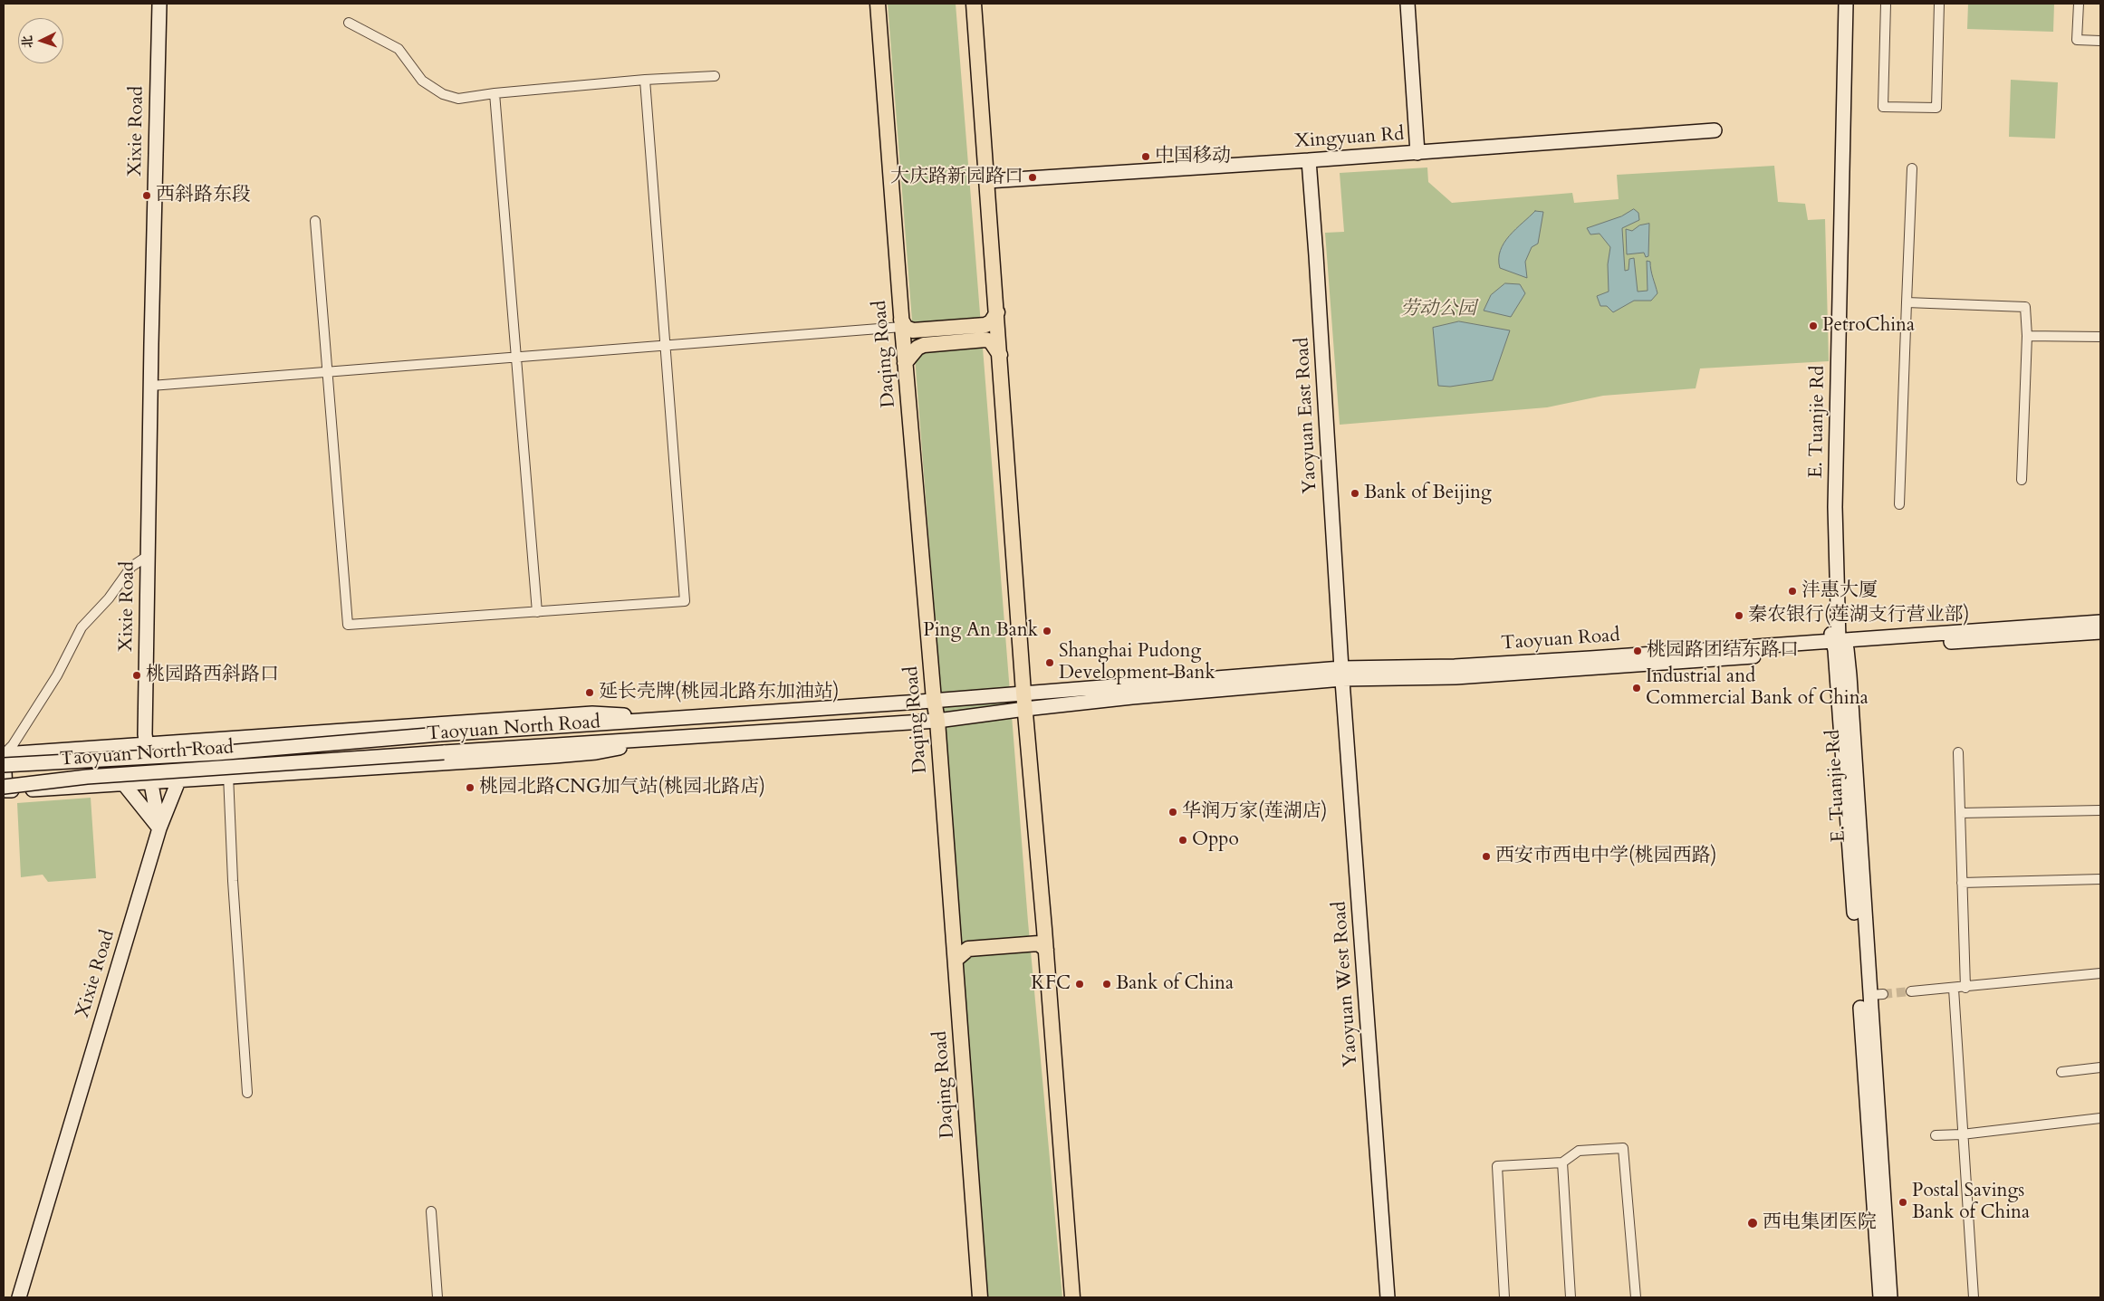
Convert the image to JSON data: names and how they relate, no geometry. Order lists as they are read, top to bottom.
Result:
{
  "streets": {
    "main road": ["Daqing Road"],
    "street": [
      "Xixie Road",
      "Xingyuan Rd",
      "Yaoyuan East Road",
      "E. Tuanjie Rd",
      "Taoyuan Road",
      "Taoyuan North Road",
      "Yaoyuan West Road"
    ]
  },
  "crossings": [
    ["Xingyuan Rd", "Yaoyuan East Road"],
    ["Daqing Road", "Taoyuan North Road"],
    ["Yaoyuan East Road", "Taoyuan Road"],
    ["Yaoyuan East Road", "Yaoyuan West Road"],
    ["E. Tuanjie Rd", "Taoyuan Road"],
    ["Taoyuan Road", "Taoyuan North Road"],
    ["Taoyuan Road", "Yaoyuan West Road"]
  ],
  "parks": ["劳动公园"],
  "places": [
    "中国移动",
    "大庆路新园路口",
    "西斜路东段",
    "PetroChina",
    "Bank of Beijing",
    "沣惠大厦",
    "秦农银行(莲湖支行营业部)",
    "Ping An Bank",
    "桃园路团结东路口",
    "Shanghai Pudong Development Bank",
    "桃园路西斜路口",
    "Industrial and Commercial Bank of China",
    "延长壳牌(桃园北路东加油站)",
    "桃园北路CNG加气站(桃园北路店)",
    "华润万家(莲湖店)",
    "Oppo",
    "西安市西电中学(桃园西路)",
    "KFC",
    "Bank of China",
    "Postal Savings Bank of China",
    "西电集团医院"
  ],
  "north": "left"
}
